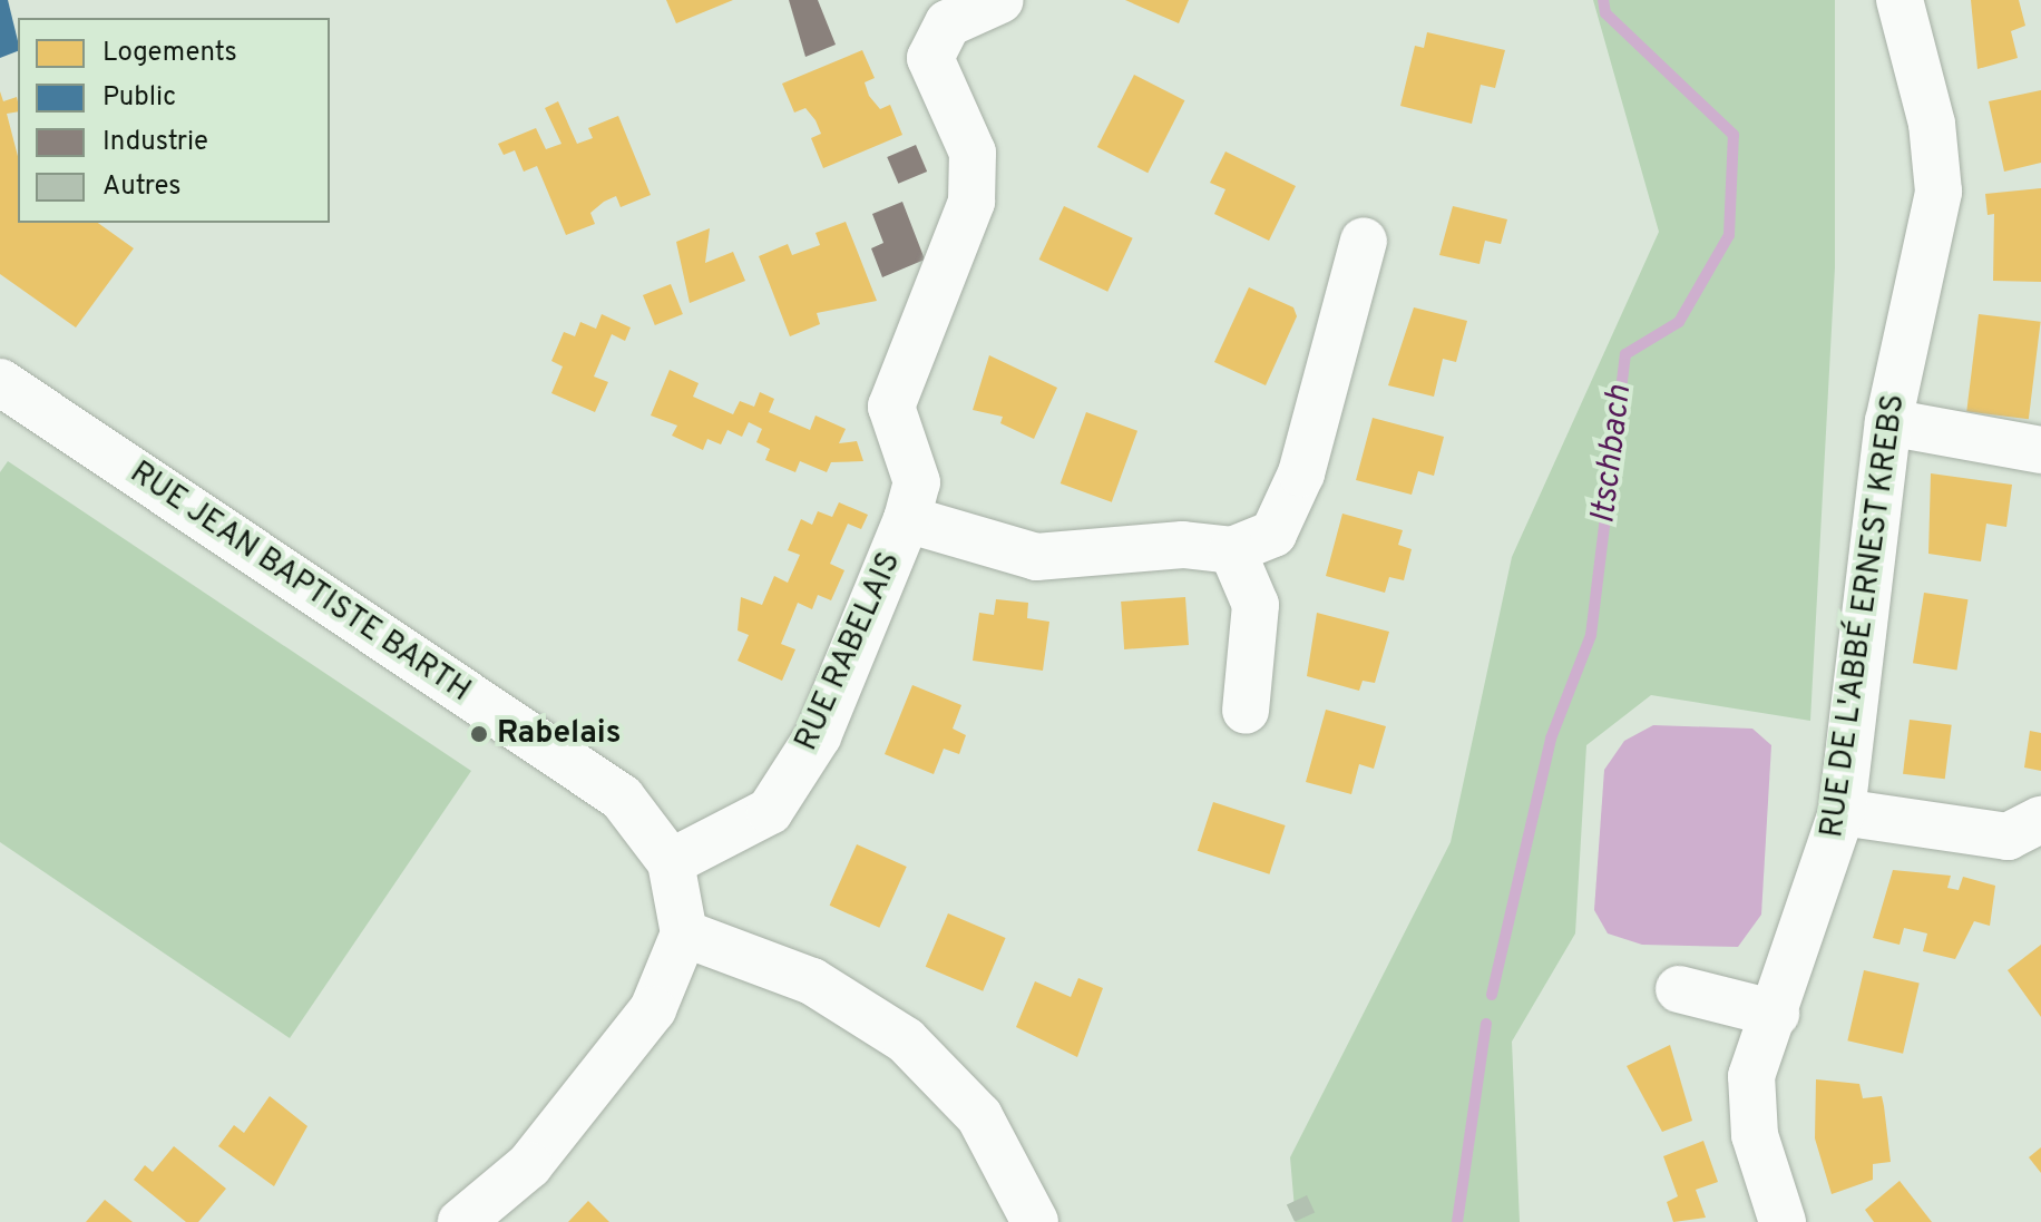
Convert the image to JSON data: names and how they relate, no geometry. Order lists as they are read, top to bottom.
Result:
{
  "streets": {
    "street": ["RUE JEAN BAPTISTE BARTH", "RUE DE L'ABBÉ ERNEST KREBS", "RUE RABELAIS"]
  },
  "crossings": [
    ["RUE JEAN BAPTISTE BARTH", "RUE RABELAIS"]
  ],
  "water": ["Itschbach"],
  "places": ["Rabelais"],
  "legend": [
    "Logements",
    "Public",
    "Industrie",
    "Autres"
  ]
}
